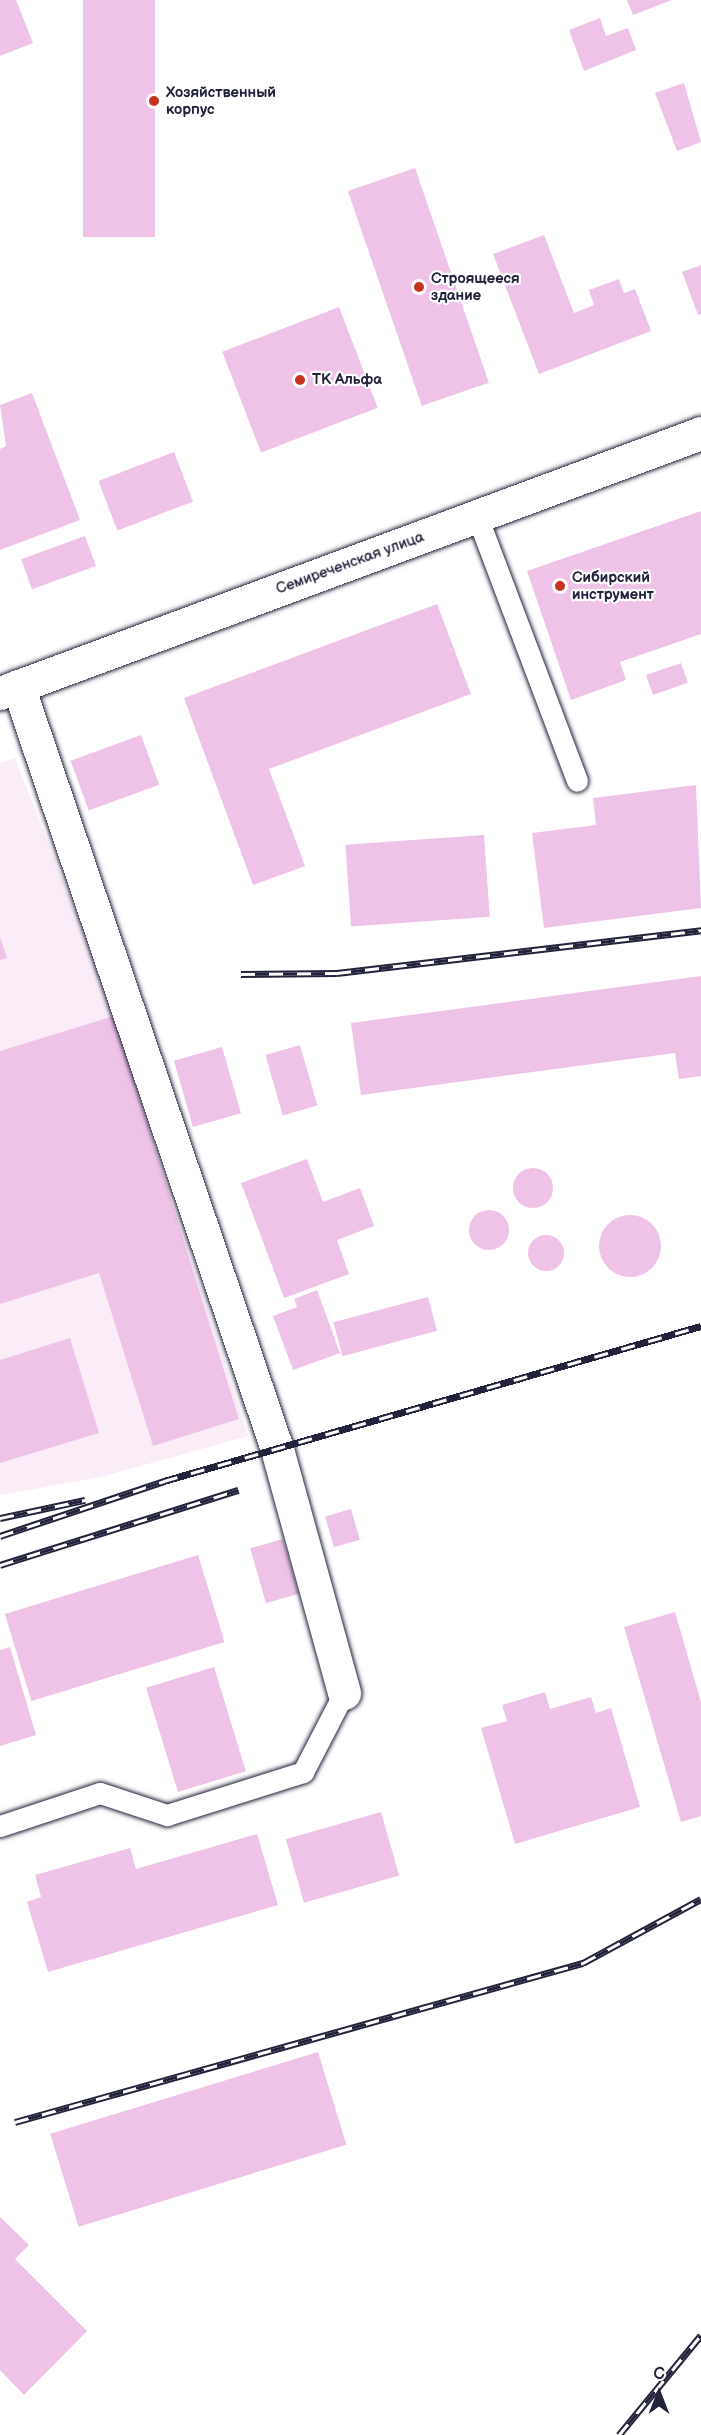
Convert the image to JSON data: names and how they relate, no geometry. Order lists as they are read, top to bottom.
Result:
{
  "streets": {
    "street": ["Семиреченская улица"]
  },
  "places": [
    "Хозяйственный корпус",
    "Строящееся здание",
    "ТК Альфа",
    "Сибирский инструмент"
  ],
  "north": "top"
}
